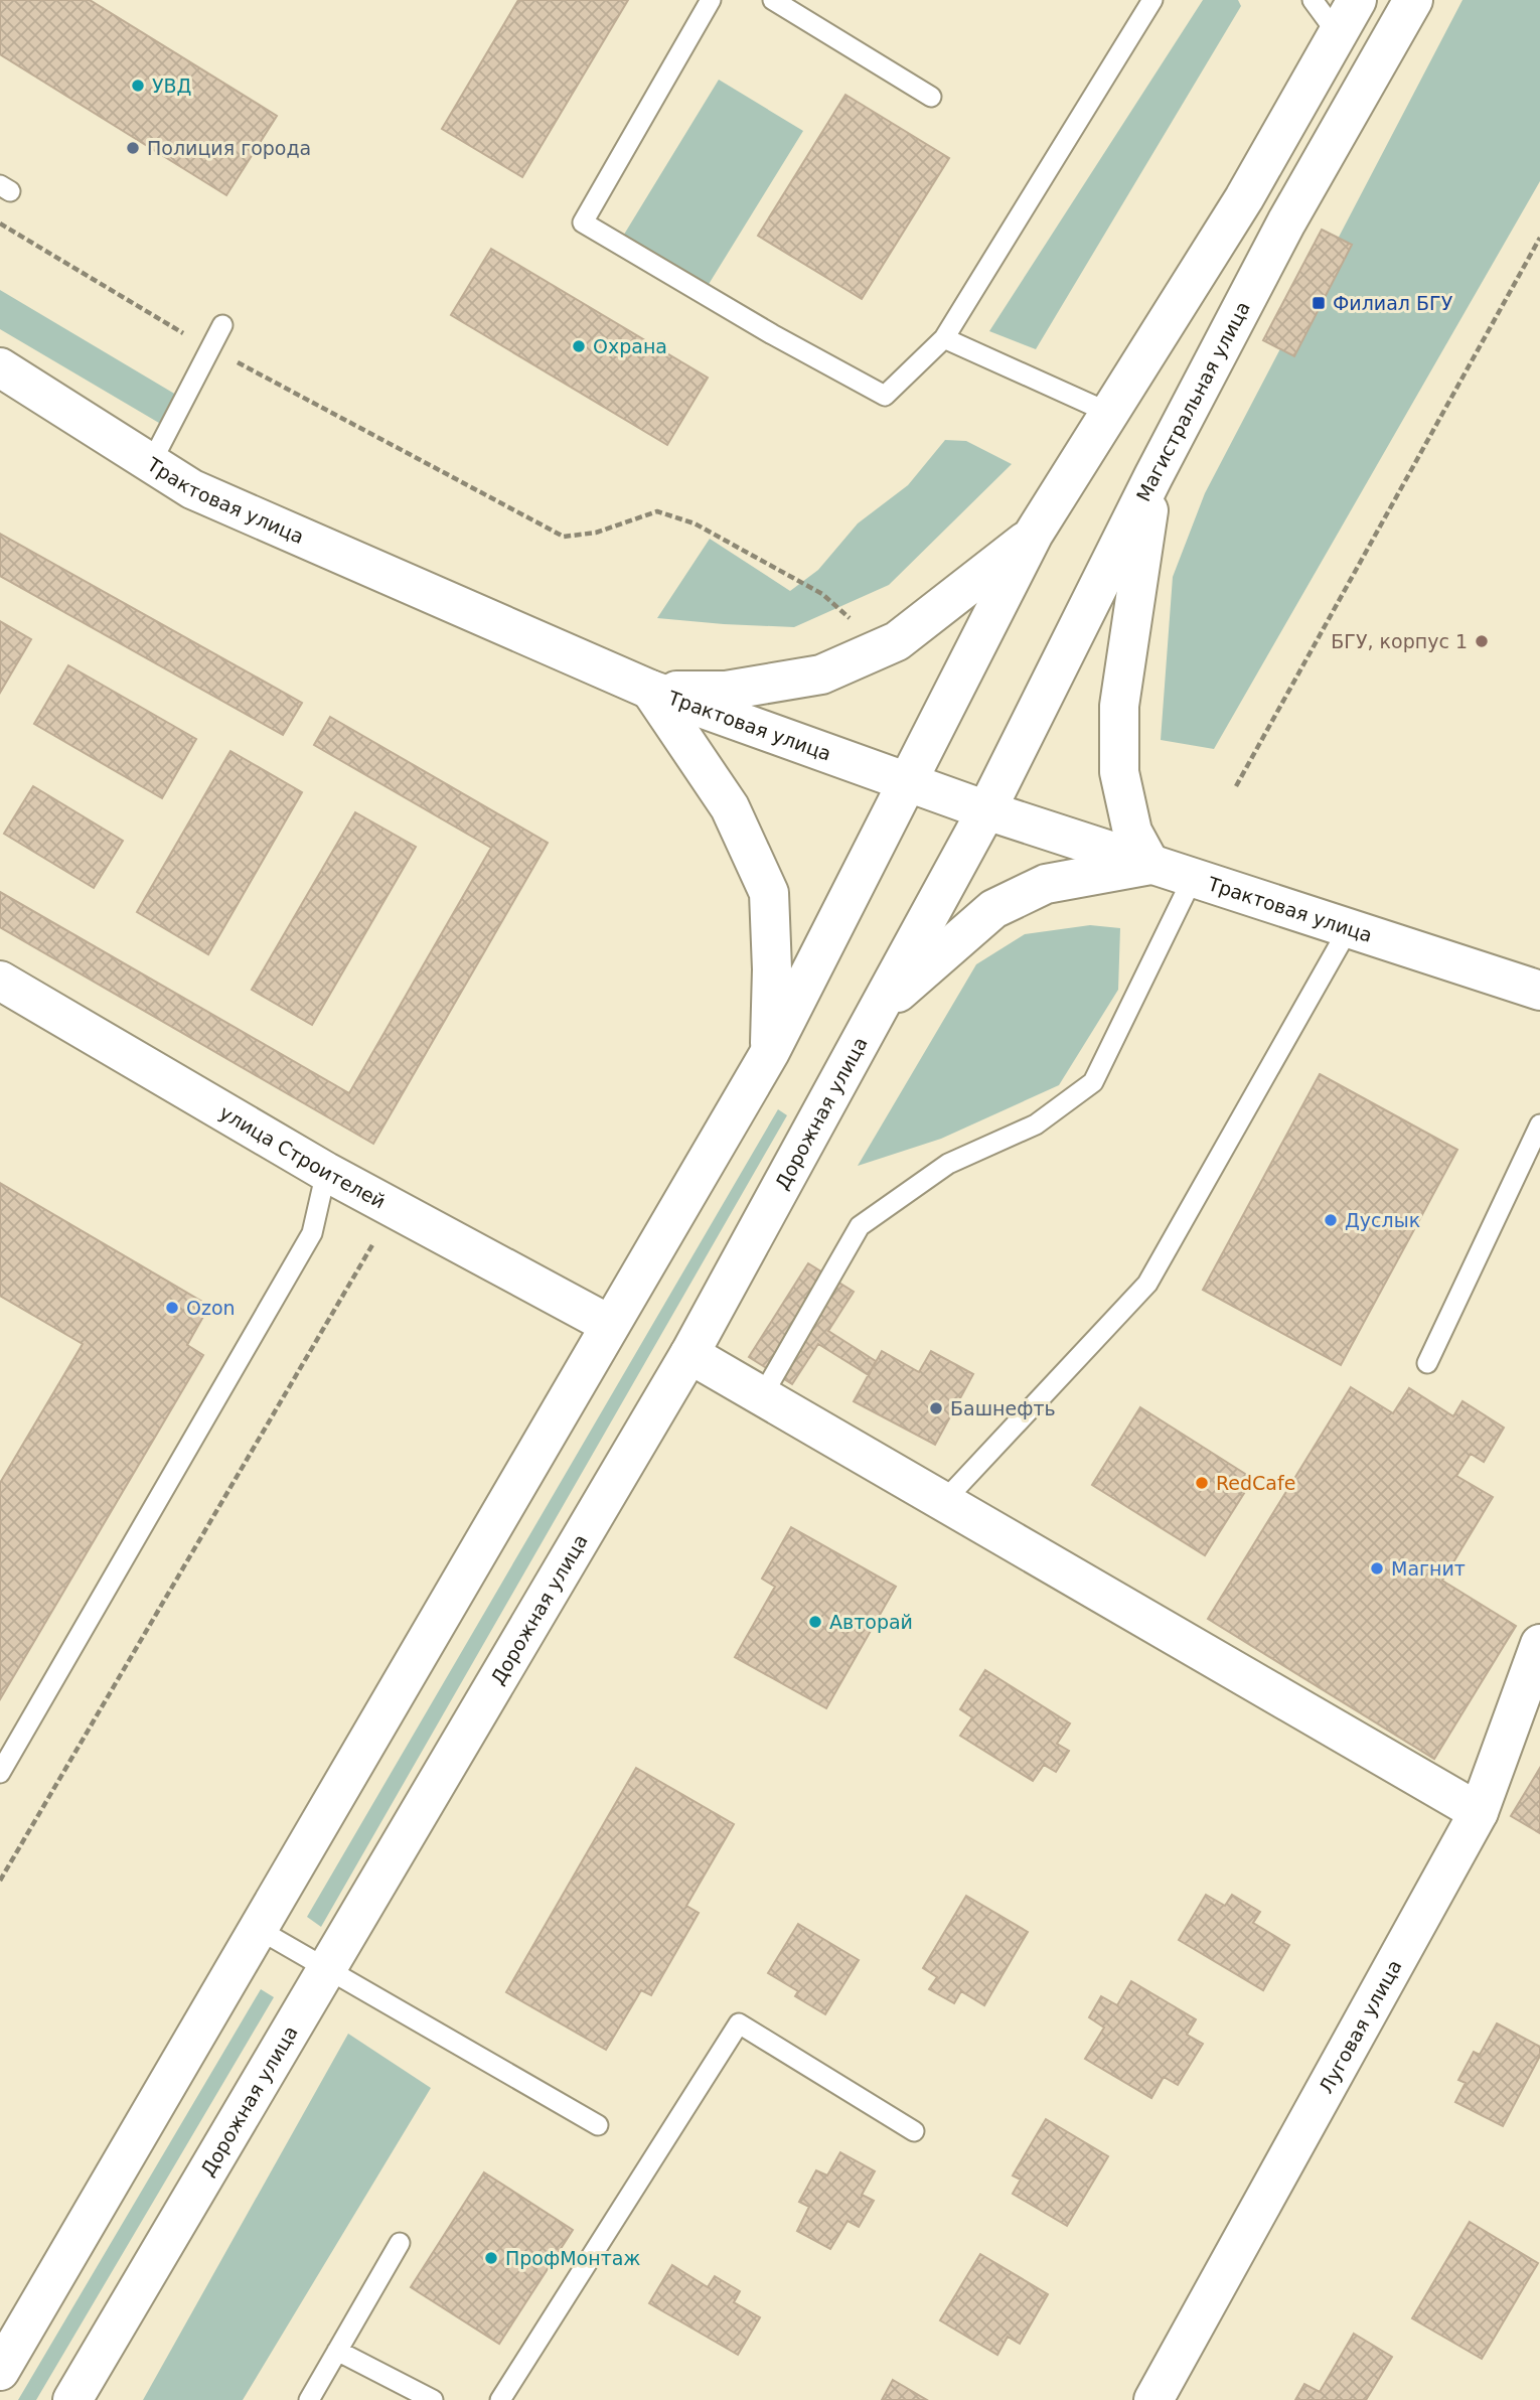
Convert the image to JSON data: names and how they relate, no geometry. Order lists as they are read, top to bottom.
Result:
{
  "streets": {
    "main road": [
      "Магистральная улица",
      "Трактовая улица",
      "Дорожная улица",
      "улица Строителей",
      "Луговая улица"
    ]
  },
  "crossings": [
    ["Магистральная улица", "Трактовая улица"],
    ["Магистральная улица", "Дорожная улица"],
    ["Трактовая улица", "Дорожная улица"]
  ],
  "places": {
    "other": [
      "УВД",
      "Полиция города",
      "Охрана",
      "БГУ, корпус 1",
      "Дуслык",
      "Ozon",
      "Башнефть",
      "RedCafe",
      "Магнит",
      "Авторай",
      "ПрофМонтаж"
    ],
    "transit": ["Филиал БГУ"]
  }
}
